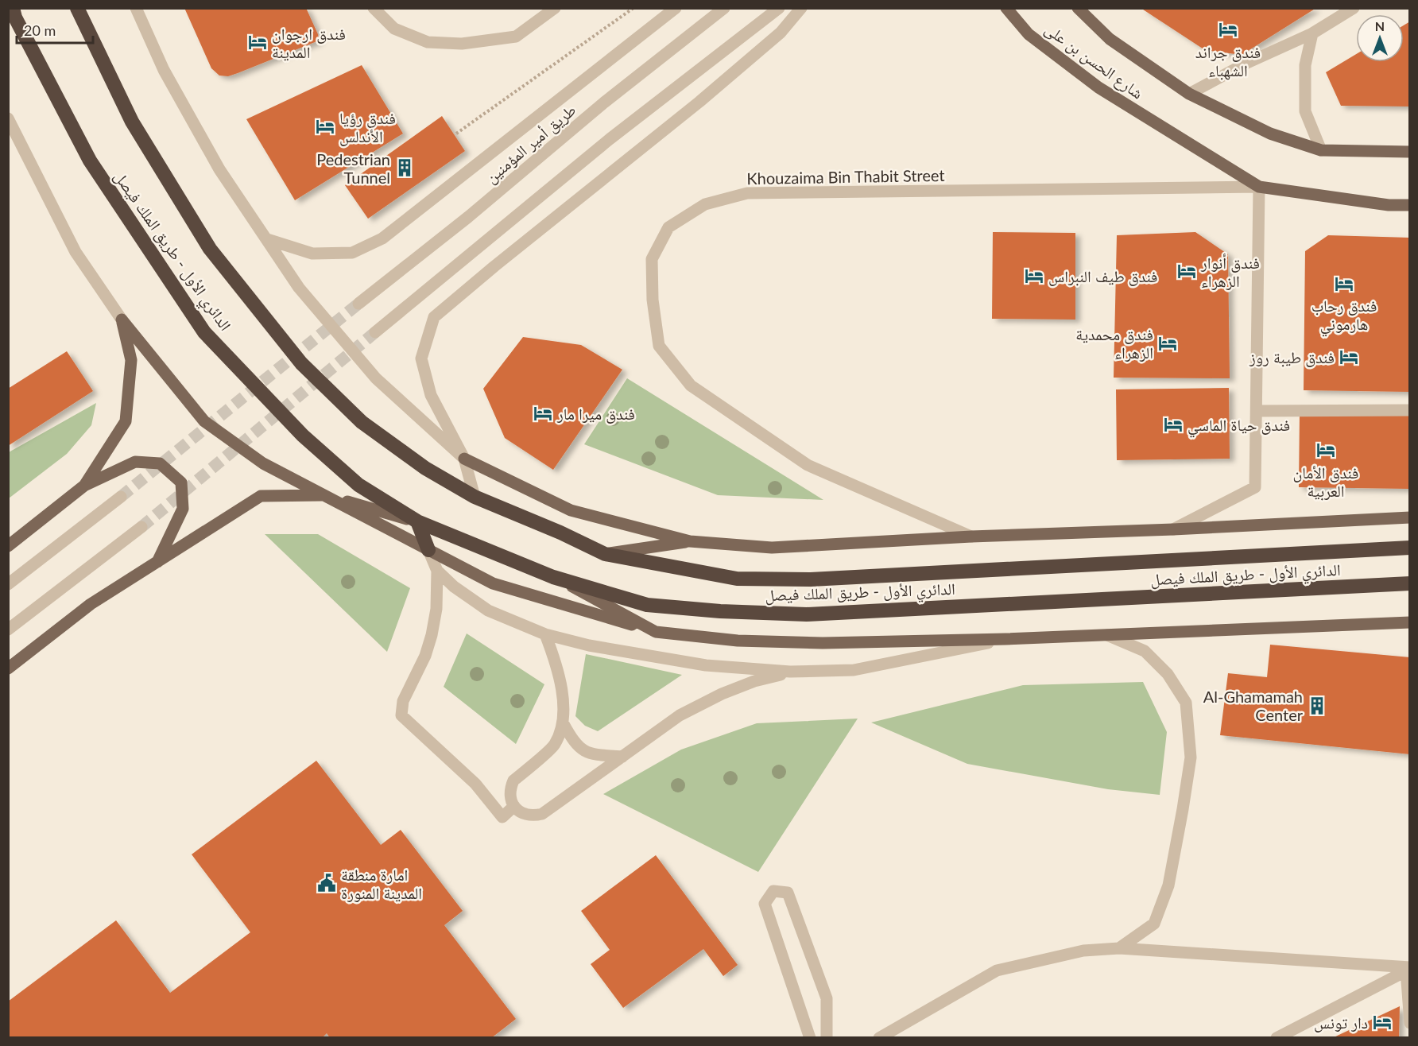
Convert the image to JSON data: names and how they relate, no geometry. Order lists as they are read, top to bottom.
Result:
{
  "streets": {
    "highway": ["الدائري الأول - طريق الملك فيصل"],
    "main road": ["شارع الحسن بن على", "Khouzaima Bin Thabit Street"],
    "street": ["طريق أمير المؤمنين"]
  },
  "crossings": [
    ["شارع الحسن بن على", "Khouzaima Bin Thabit Street"]
  ],
  "places": {
    "hotel": [
      "فندق جراند الشهباء",
      "فندق ارجوان المدينة",
      "فندق رؤيا الأندلس",
      "فندق أنوار الزهراء",
      "فندق طيف النبراس",
      "فندق رحاب هارموني",
      "فندق محمدية الزهراء",
      "فندق طيبة روز",
      "فندق ميرا مار",
      "فندق حياة الماسي",
      "فندق الأمان العربية",
      "دار تونس"
    ],
    "building": ["Pedestrian Tunnel", "Al-Ghamamah Center"],
    "public building": ["امارة منطقة المدينة المنورة"]
  },
  "scale_bar": "20 m",
  "north": "top"
}
